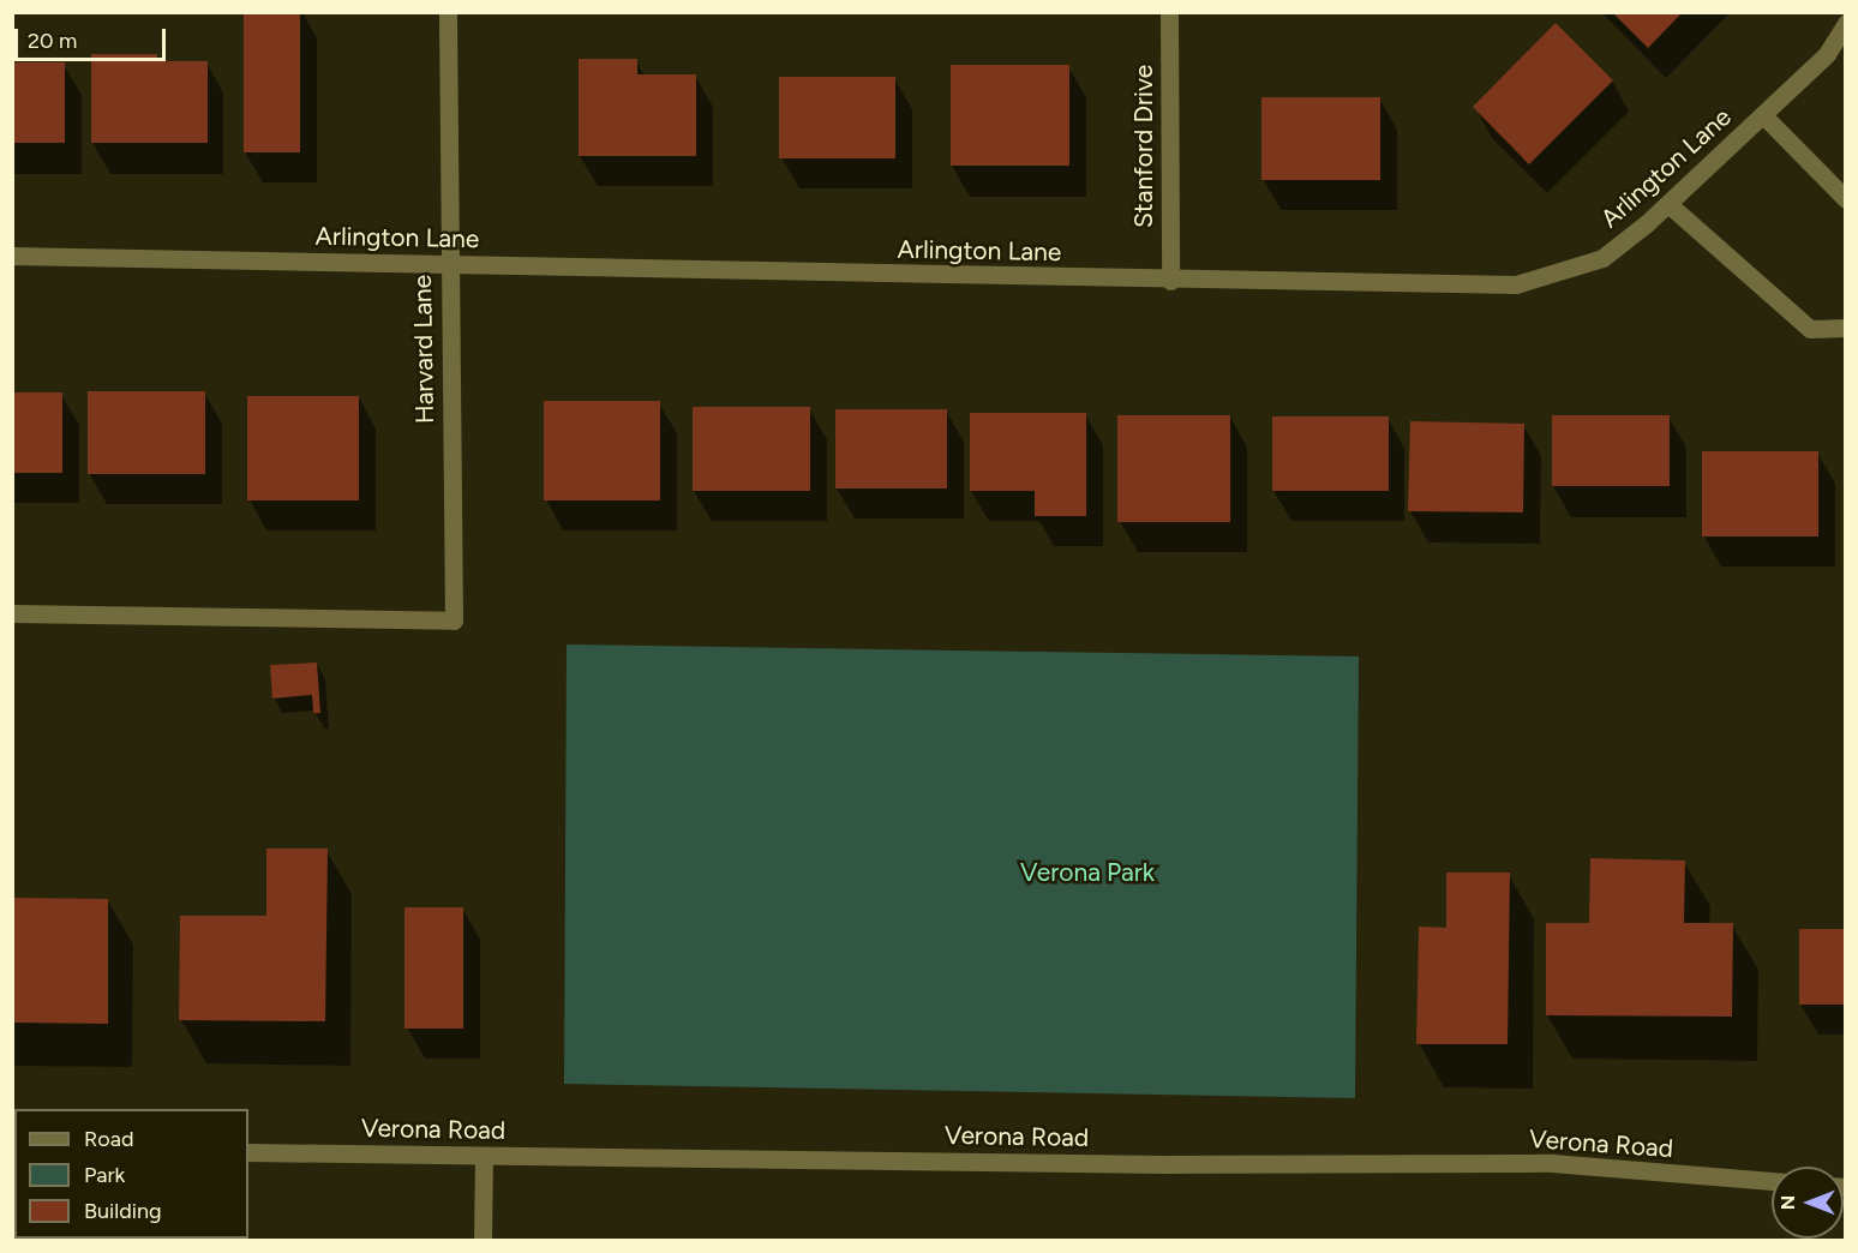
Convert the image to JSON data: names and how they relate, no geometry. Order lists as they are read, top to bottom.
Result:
{
  "streets": {
    "street": [
      "Stanford Drive",
      "Arlington Lane",
      "Harvard Lane",
      "Verona Road"
    ]
  },
  "crossings": [
    ["Stanford Drive", "Arlington Lane"],
    ["Arlington Lane", "Harvard Lane"]
  ],
  "parks": ["Verona Park"],
  "legend": ["Road", "Park", "Building"],
  "scale_bar": "20 m",
  "north": "left"
}
